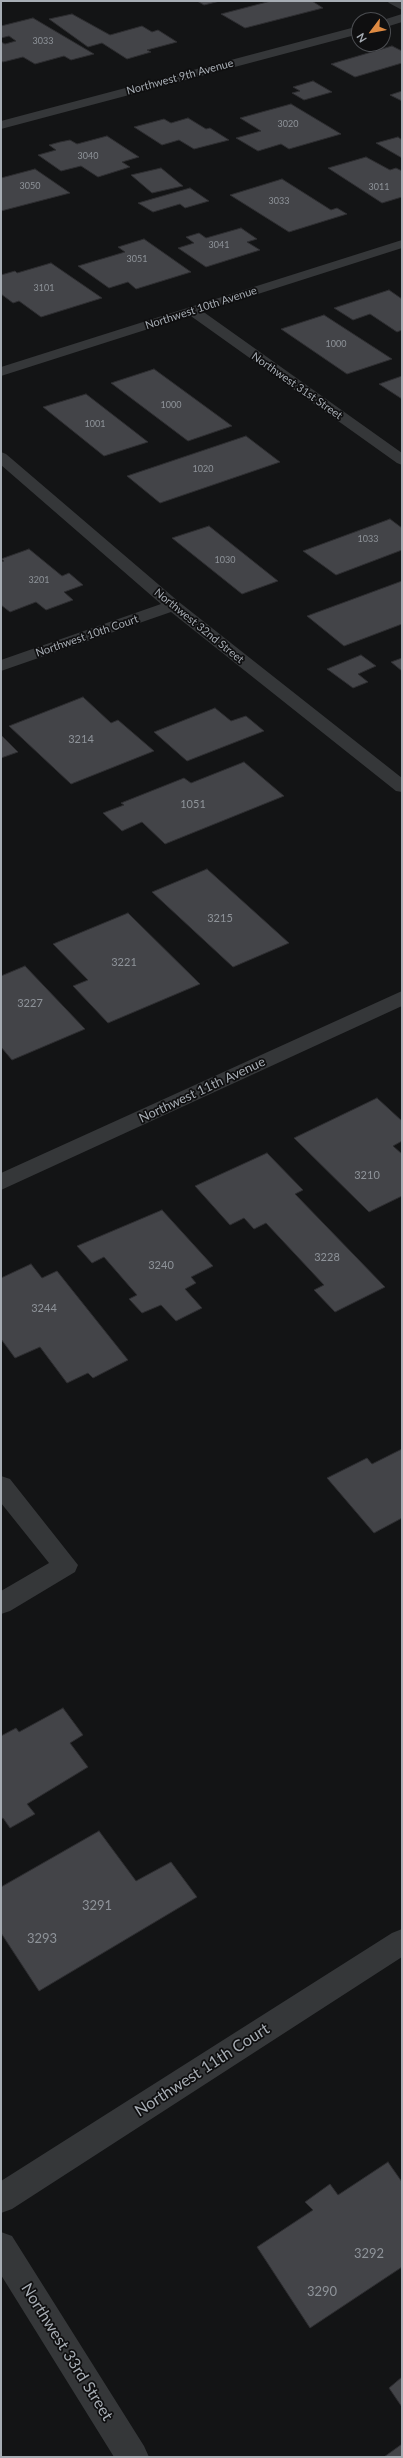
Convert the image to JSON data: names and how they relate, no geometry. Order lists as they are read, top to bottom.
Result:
{
  "streets": {
    "street": [
      "Northwest 9th Avenue",
      "Northwest 10th Avenue",
      "Northwest 31st Street",
      "Northwest 32nd Street",
      "Northwest 10th Court",
      "Northwest 11th Avenue",
      "Northwest 11th Court",
      "Northwest 33rd Street"
    ]
  },
  "crossings": [
    ["Northwest 10th Avenue", "Northwest 31st Street"],
    ["Northwest 32nd Street", "Northwest 10th Court"]
  ],
  "house_numbers": [
    "3033",
    "3020",
    "3040",
    "3050",
    "3011",
    "3033",
    "3041",
    "3051",
    "3101",
    "1000",
    "1000",
    "1001",
    "1020",
    "1033",
    "1030",
    "3201",
    "3214",
    "1051",
    "3215",
    "3221",
    "3227",
    "3210",
    "3228",
    "3240",
    "3244",
    "3291",
    "3293",
    "3292",
    "3290"
  ],
  "north": "bottom left"
}
